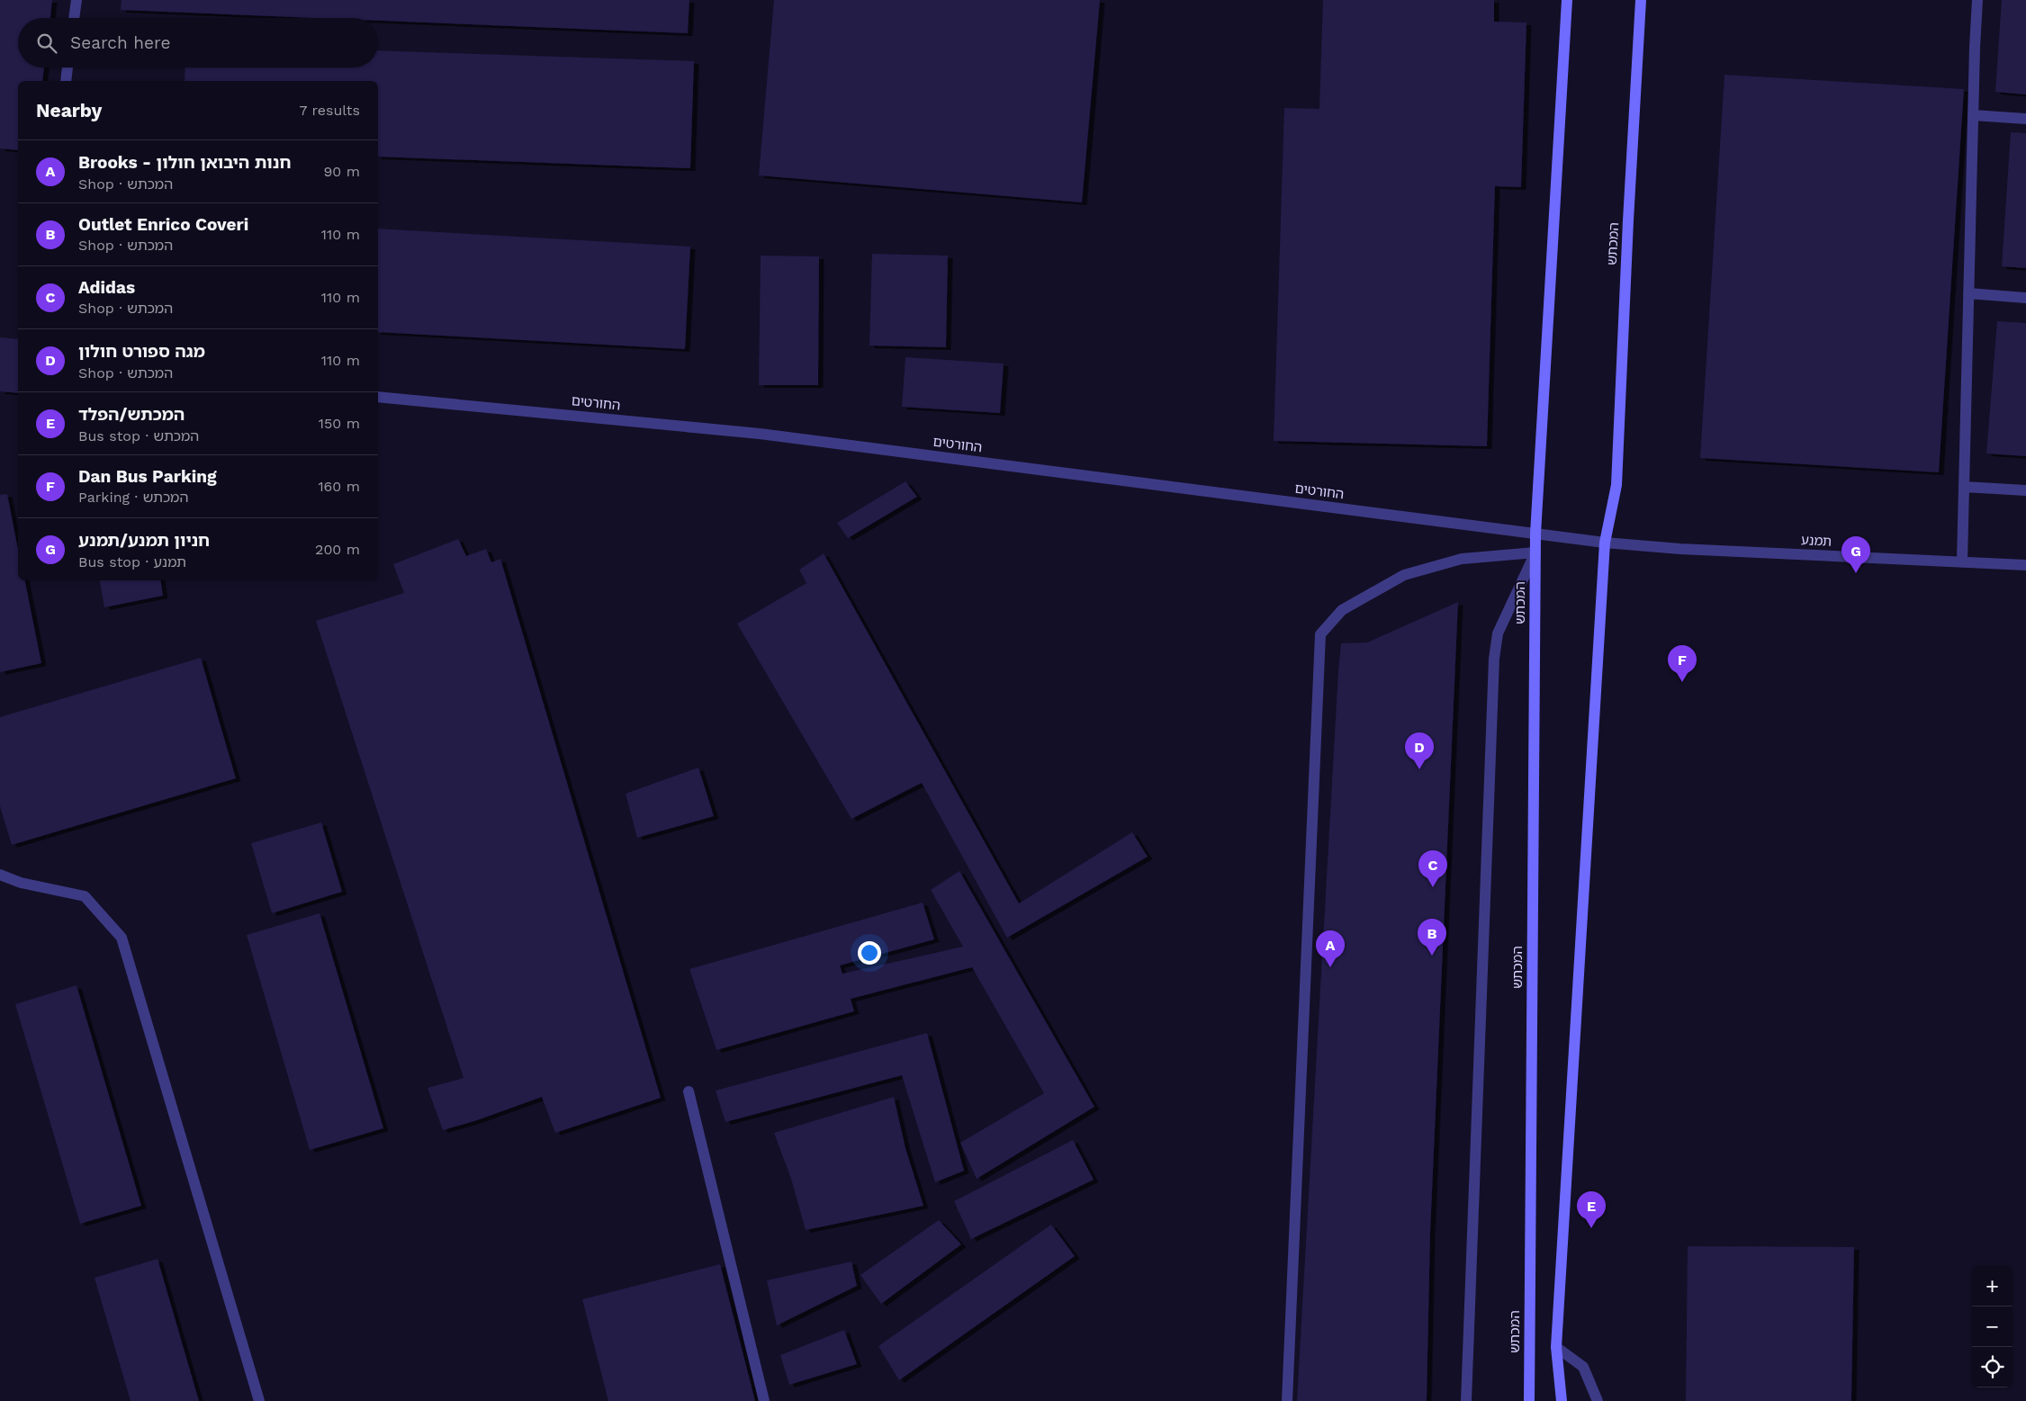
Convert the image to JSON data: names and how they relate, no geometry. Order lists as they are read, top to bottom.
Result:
{
  "streets": {
    "street": ["המכתש", "החורטים", "תמנע"]
  },
  "crossings": [
    ["המכתש", "החורטים"],
    ["המכתש", "תמנע"]
  ],
  "page": {
    "search": "Search here",
    "heading": ["Nearby", "7 results"],
    "list": [
      {
        "mark": "A",
        "name": "Brooks - חנות היבואן חולון",
        "note": "Shop · המכתש",
        "value": "90 m"
      },
      {
        "mark": "B",
        "name": "Outlet Enrico Coveri",
        "note": "Shop · המכתש",
        "value": "110 m"
      },
      {
        "mark": "C",
        "name": "Adidas",
        "note": "Shop · המכתש",
        "value": "110 m"
      },
      {
        "mark": "D",
        "name": "מגה ספורט חולון",
        "note": "Shop · המכתש",
        "value": "110 m"
      },
      {
        "mark": "E",
        "name": "המכתש/הפלד",
        "note": "Bus stop · המכתש",
        "value": "150 m"
      },
      {
        "mark": "F",
        "name": "Dan Bus Parking",
        "note": "Parking · המכתש",
        "value": "160 m"
      },
      {
        "mark": "G",
        "name": "חניון תמנע/תמנע",
        "note": "Bus stop · תמנע",
        "value": "200 m"
      }
    ],
    "pins": [
      "G",
      "F",
      "D",
      "C",
      "B",
      "A",
      "E"
    ],
    "map_buttons": ["+", "−"]
  }
}
